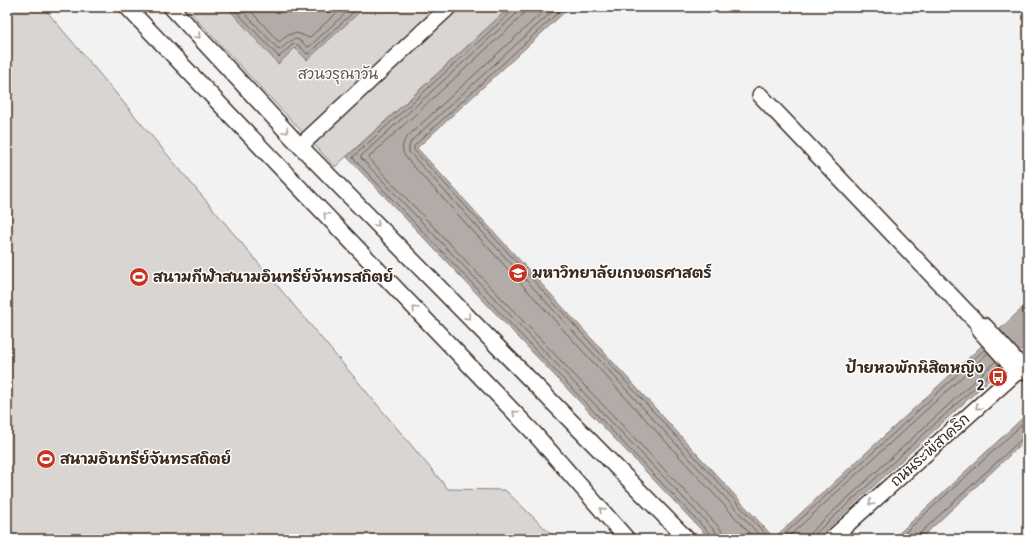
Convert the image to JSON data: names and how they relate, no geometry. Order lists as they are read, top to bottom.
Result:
{
  "streets": {
    "lane": ["ถนนระพีสาคริก"]
  },
  "one_way": ["ถนนระพีสาคริก"],
  "parks": ["สวนวรุณาวัน"],
  "places": {
    "school or university": ["มหาวิทยาลัยเกษตรศาสตร์"],
    "sports": ["สนามกีฬาสนามอินทรีย์จันทรสถิตย์", "สนามอินทรีย์จันทรสถิตย์"],
    "bus stop": ["ป้ายหอพักนิสิตหญิง 2"]
  }
}
